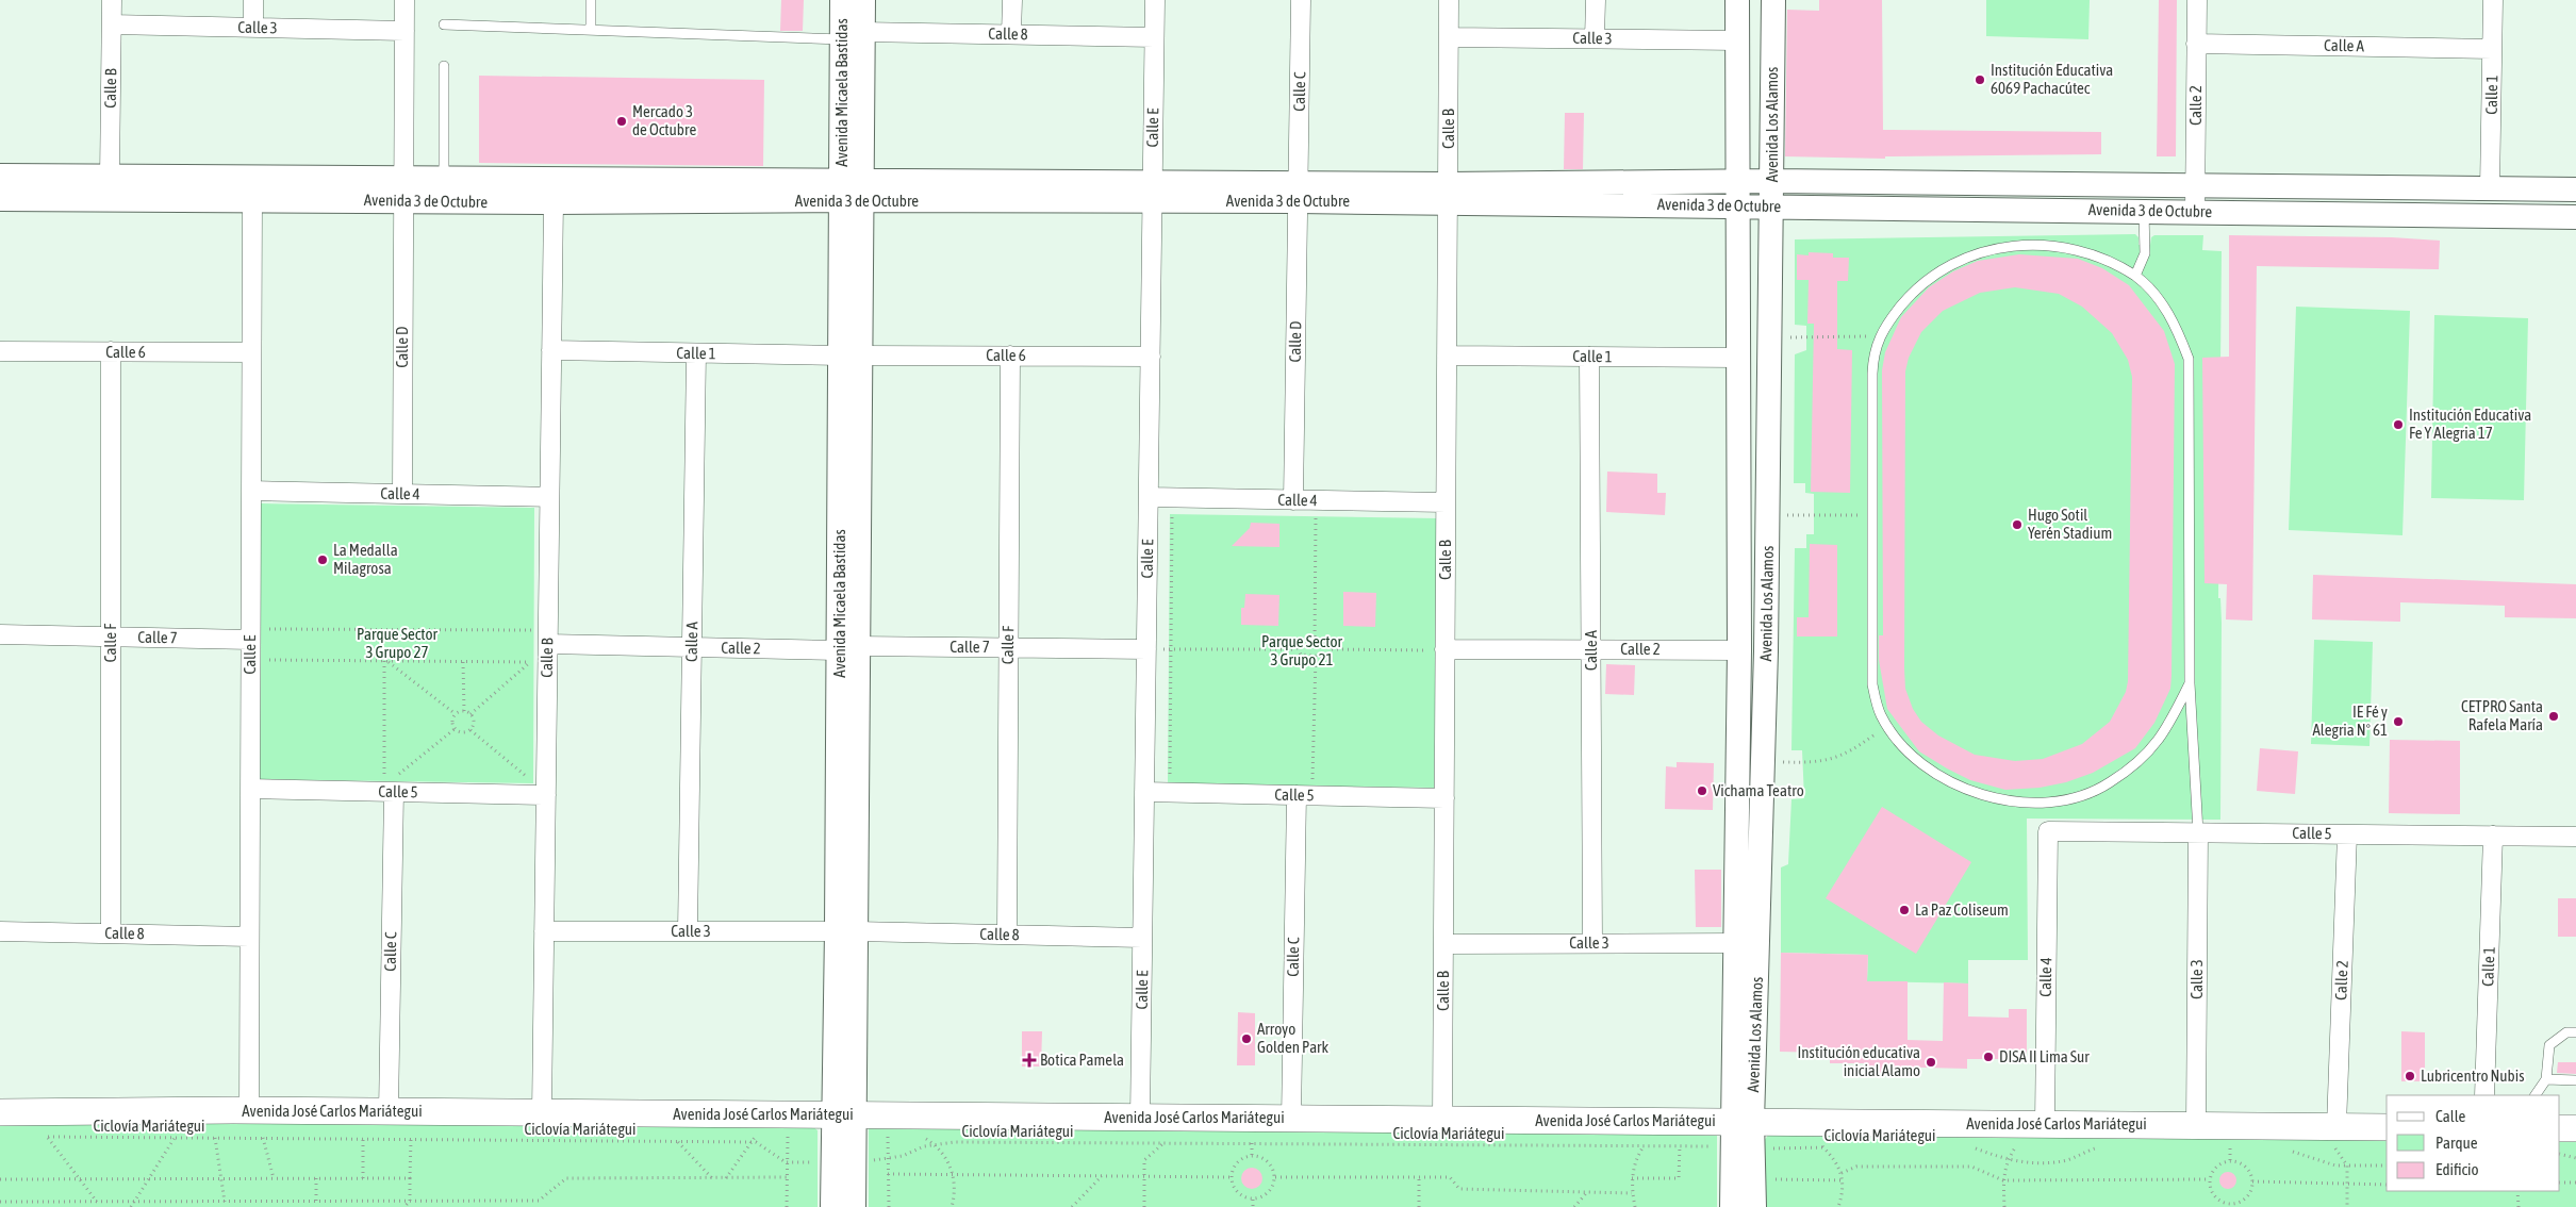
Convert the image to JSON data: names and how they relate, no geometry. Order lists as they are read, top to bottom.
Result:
{
  "streets": {
    "main road": ["Avenida José Carlos Mariátegui"],
    "street": [
      "Calle 3",
      "Calle 8",
      "Calle A",
      "Calle B",
      "Calle C",
      "Avenida Micaela Bastidas",
      "Calle 1",
      "Calle 2",
      "Avenida Los Alamos",
      "Calle E",
      "Avenida 3 de Octubre",
      "Calle D",
      "Calle 6",
      "Calle 4",
      "Calle 7",
      "Calle F",
      "Calle 5"
    ],
    "path": ["Ciclovía Mariátegui"]
  },
  "crossings": [
    ["Calle 3", "Calle 8"],
    ["Calle 3", "Calle A"],
    ["Calle 3", "Calle B"],
    ["Calle 3", "Avenida Micaela Bastidas"],
    ["Calle 3", "Avenida Los Alamos"],
    ["Calle 3", "Calle D"],
    ["Calle 3", "Calle 5"],
    ["Calle 3", "Avenida José Carlos Mariátegui"],
    ["Calle 8", "Avenida Micaela Bastidas"],
    ["Calle 8", "Calle E"],
    ["Calle 8", "Calle F"],
    ["Calle A", "Calle 1"],
    ["Calle A", "Calle 2"],
    ["Calle B", "Calle 1"],
    ["Calle B", "Calle 2"],
    ["Calle B", "Avenida 3 de Octubre"],
    ["Calle B", "Calle 4"],
    ["Calle B", "Calle 5"],
    ["Calle B", "Avenida José Carlos Mariátegui"],
    ["Calle C", "Avenida 3 de Octubre"],
    ["Calle C", "Calle D"],
    ["Calle C", "Calle 5"],
    ["Calle C", "Avenida José Carlos Mariátegui"],
    ["Avenida Micaela Bastidas", "Calle 1"],
    ["Avenida Micaela Bastidas", "Calle 2"],
    ["Avenida Micaela Bastidas", "Avenida 3 de Octubre"],
    ["Avenida Micaela Bastidas", "Calle 6"],
    ["Avenida Micaela Bastidas", "Calle 7"],
    ["Avenida Micaela Bastidas", "Avenida José Carlos Mariátegui"],
    ["Avenida Micaela Bastidas", "Ciclovía Mariátegui"],
    ["Calle 1", "Avenida Los Alamos"],
    ["Calle 1", "Avenida 3 de Octubre"],
    ["Calle 1", "Calle 6"],
    ["Calle 1", "Calle 5"],
    ["Calle 2", "Avenida Los Alamos"],
    ["Calle 2", "Avenida 3 de Octubre"],
    ["Calle 2", "Calle 7"],
    ["Calle 2", "Calle 5"],
    ["Calle 2", "Avenida José Carlos Mariátegui"],
    ["Avenida Los Alamos", "Avenida 3 de Octubre"],
    ["Avenida Los Alamos", "Avenida José Carlos Mariátegui"],
    ["Avenida Los Alamos", "Ciclovía Mariátegui"],
    ["Calle E", "Avenida 3 de Octubre"],
    ["Calle E", "Calle 6"],
    ["Calle E", "Calle 4"],
    ["Calle E", "Calle 7"],
    ["Calle E", "Calle 5"],
    ["Calle E", "Avenida José Carlos Mariátegui"],
    ["Avenida 3 de Octubre", "Calle D"],
    ["Calle D", "Calle 4"],
    ["Calle 6", "Calle F"],
    ["Calle 4", "Calle 5"],
    ["Calle 4", "Avenida José Carlos Mariátegui"],
    ["Calle 7", "Calle F"]
  ],
  "parks": ["Parque Sector 3 Grupo 27", "Parque Sector 3 Grupo 21"],
  "places": {
    "other": [
      "Institución Educativa 6069 Pachacútec",
      "Mercado 3 de Octubre",
      "Institución Educativa Fe Y Alegria 17",
      "Hugo Sotil Yerén Stadium",
      "La Medalla Milagrosa",
      "CETPRO Santa Rafela María",
      "IE Fé y Alegria N° 61",
      "Vichama Teatro",
      "La Paz Coliseum",
      "Arroyo Golden Park",
      "DISA II Lima Sur",
      "Institución educativa inicial Alamo",
      "Lubricentro Nubis"
    ],
    "health": ["Botica Pamela"]
  },
  "legend": ["Calle", "Parque", "Edificio"]
}
